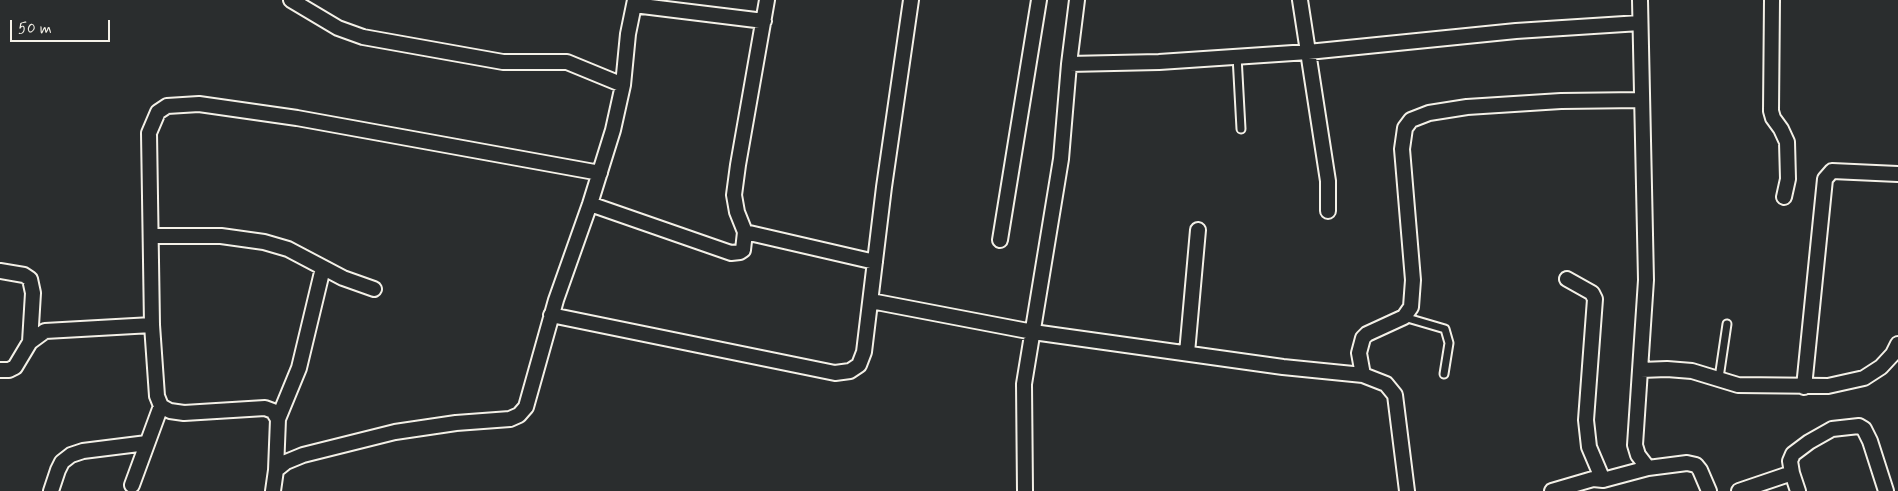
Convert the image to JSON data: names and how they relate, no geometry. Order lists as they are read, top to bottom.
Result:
{
  "scale_bar": "50 m"
}
